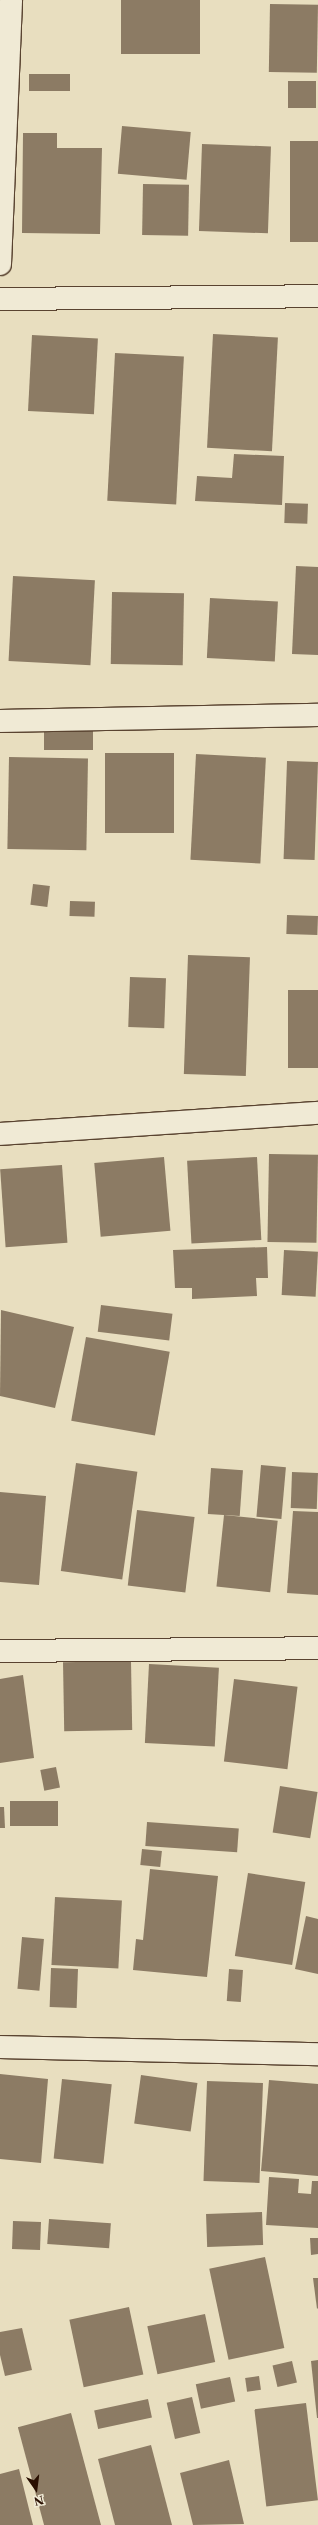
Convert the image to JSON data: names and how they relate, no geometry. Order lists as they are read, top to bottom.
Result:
{
  "north": "bottom"
}
